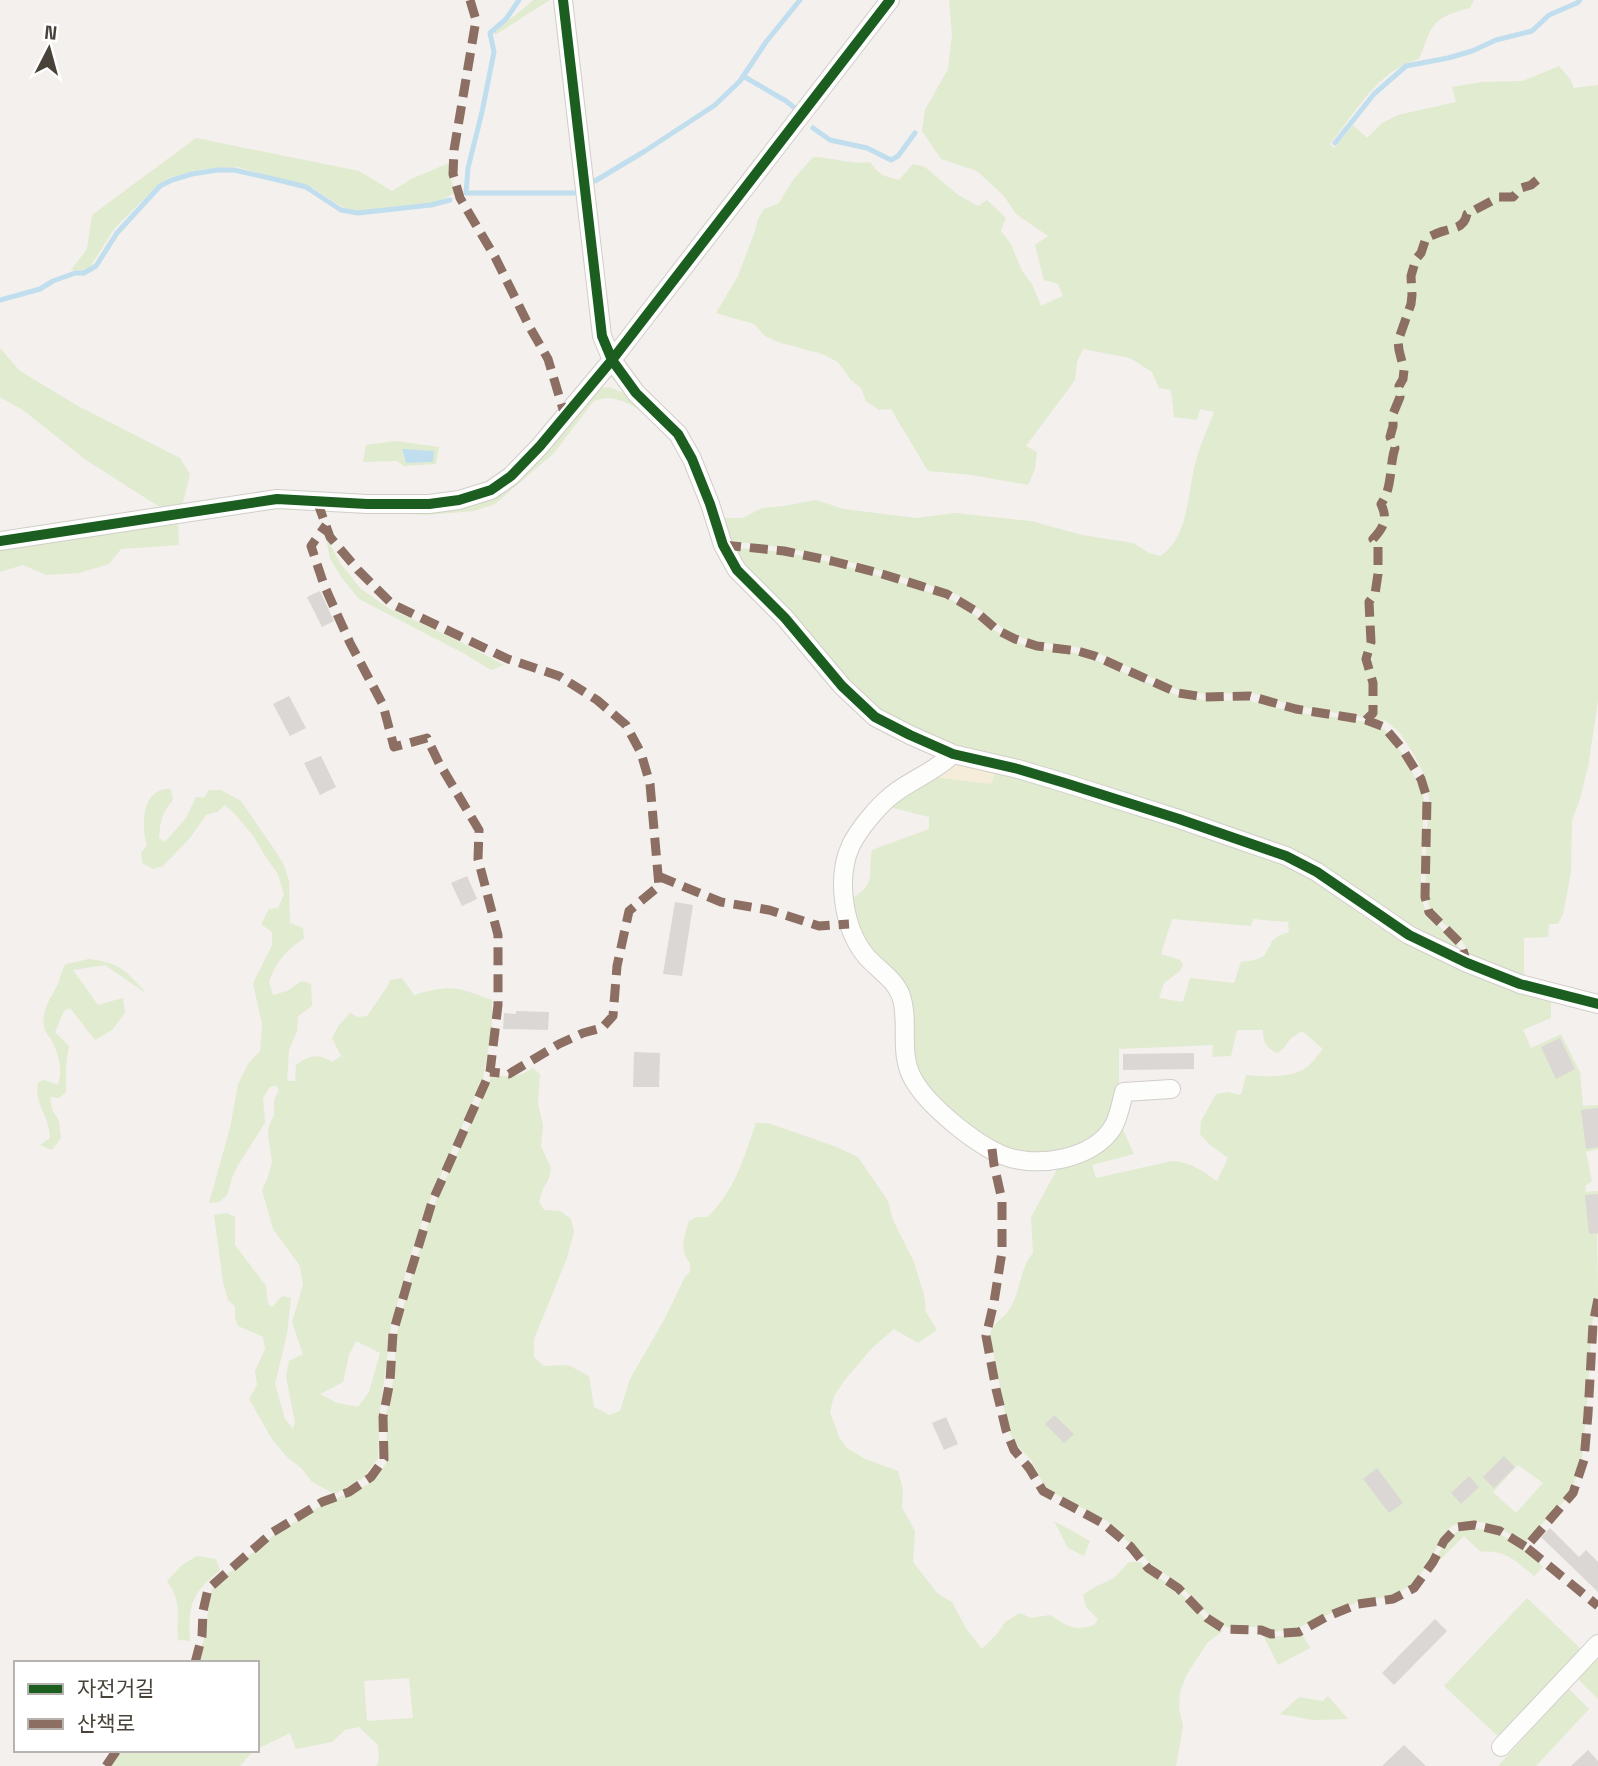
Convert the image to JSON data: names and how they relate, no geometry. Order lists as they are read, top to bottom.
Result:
{
  "legend": ["자전거길", "산책로"],
  "north": "top"
}
